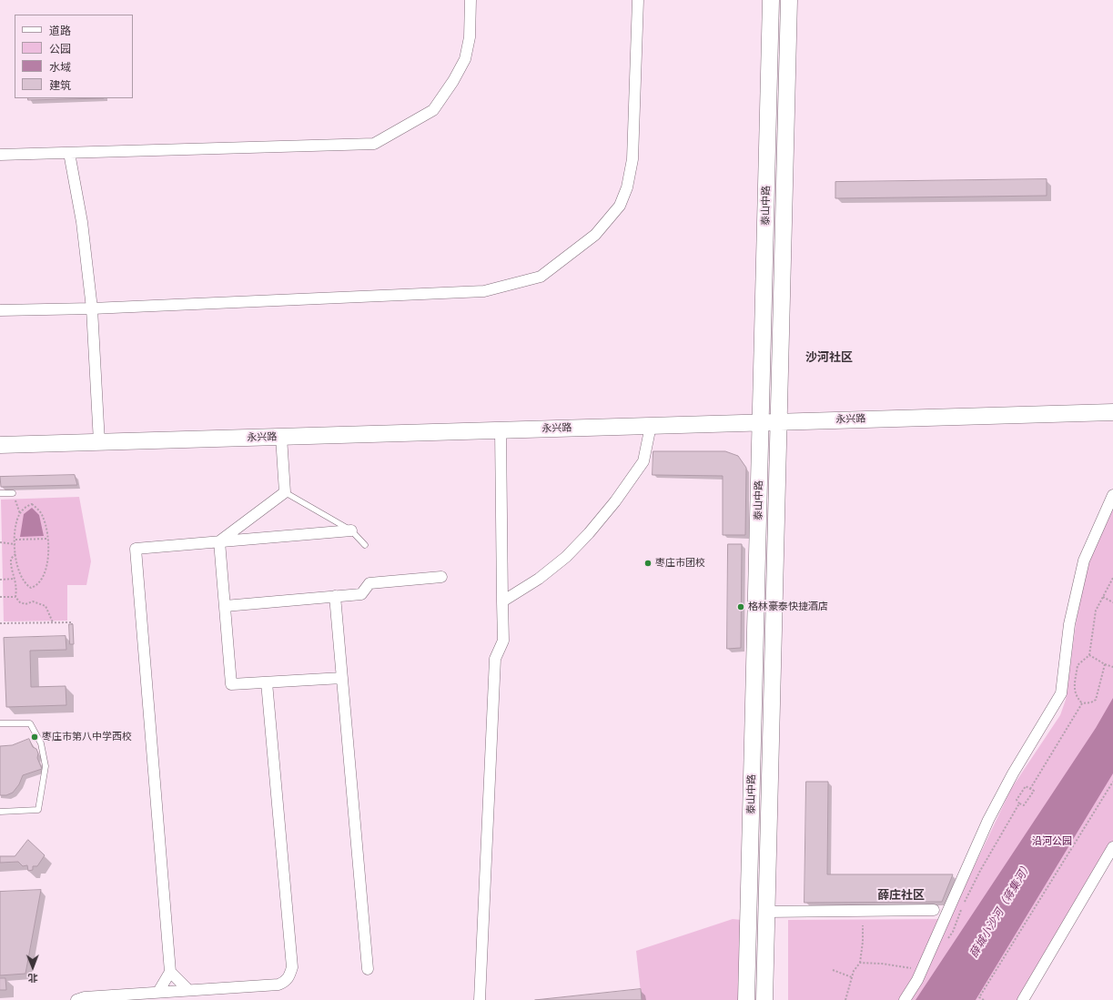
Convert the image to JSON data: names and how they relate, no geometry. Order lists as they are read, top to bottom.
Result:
{
  "streets": {
    "main road": ["泰山中路", "永兴路"]
  },
  "crossings": [
    ["泰山中路", "永兴路"]
  ],
  "districts": ["沙河社区", "薛庄社区"],
  "water": ["薛城小沙河（蒋集河）"],
  "parks": ["沿河公园"],
  "places": ["枣庄市团校", "格林豪泰快捷酒店", "枣庄市第八中学西校"],
  "legend": [
    "道路",
    "公园",
    "水域",
    "建筑"
  ],
  "north": "bottom"
}
